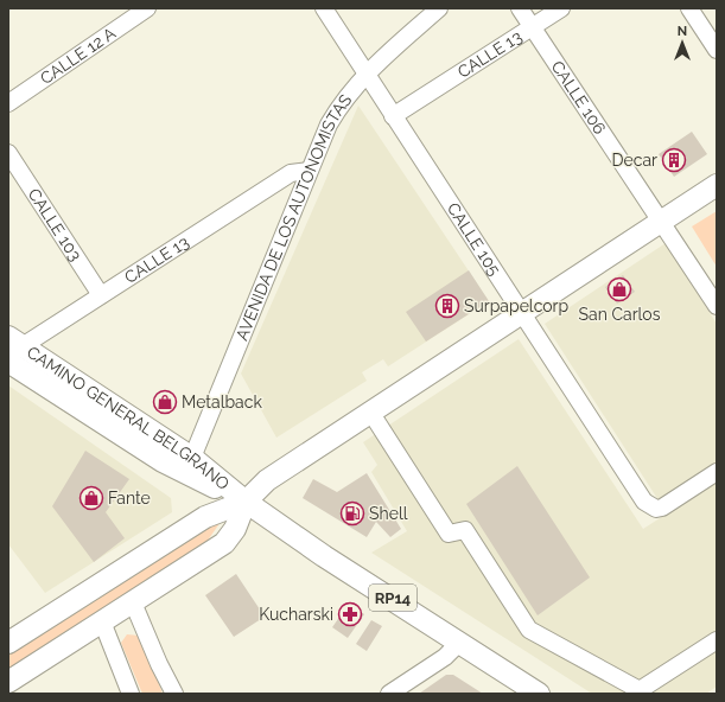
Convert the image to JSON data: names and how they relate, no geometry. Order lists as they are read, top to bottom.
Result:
{
  "streets": {
    "main road": ["CAMINO GENERAL BELGRANO", "RP14"],
    "street": [
      "CALLE 13",
      "CALLE 12 A",
      "CALLE 106",
      "AVENIDA DE LOS AUTONOMISTAS",
      "CALLE 103",
      "CALLE 105"
    ]
  },
  "crossings": [
    ["CALLE 13", "CALLE 106"],
    ["CALLE 13", "AVENIDA DE LOS AUTONOMISTAS"],
    ["CALLE 13", "CALLE 103"],
    ["CALLE 13", "CALLE 105"],
    ["CALLE 13", "CAMINO GENERAL BELGRANO"],
    ["AVENIDA DE LOS AUTONOMISTAS", "CALLE 105"],
    ["AVENIDA DE LOS AUTONOMISTAS", "CAMINO GENERAL BELGRANO"]
  ],
  "places": {
    "building": ["Decar", "Surpapelcorp"],
    "shop": ["San Carlos", "Metalback", "Fante"],
    "fuel station": ["Shell"],
    "pharmacy": ["Kucharski"]
  },
  "north": "top"
}
